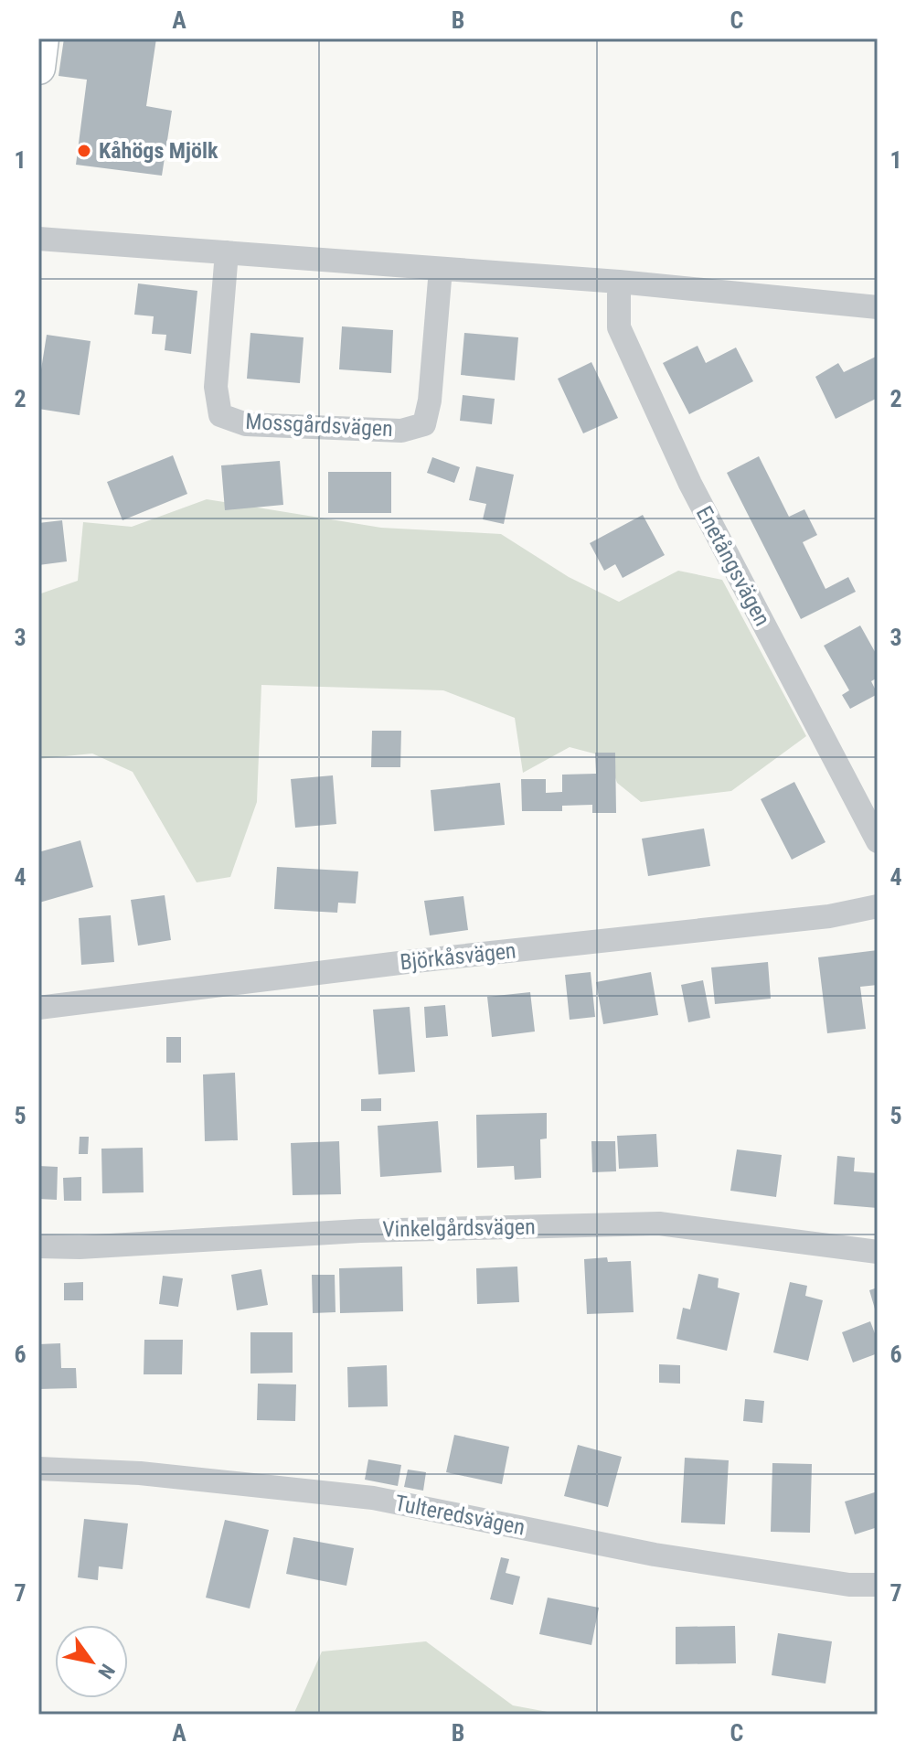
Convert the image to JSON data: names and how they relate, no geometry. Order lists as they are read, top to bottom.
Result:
{
  "streets": {
    "street": [
      "Mossgårdsvägen",
      "Enetångsvägen",
      "Björkåsvägen",
      "Vinkelgårdsvägen",
      "Tulteredsvägen"
    ]
  },
  "places": ["Kåhögs Mjölk"],
  "north": "bottom right",
  "grid": {
    "columns": ["A", "B", "C"],
    "rows": [
      "1",
      "2",
      "3",
      "4",
      "5",
      "6",
      "7"
    ]
  }
}
